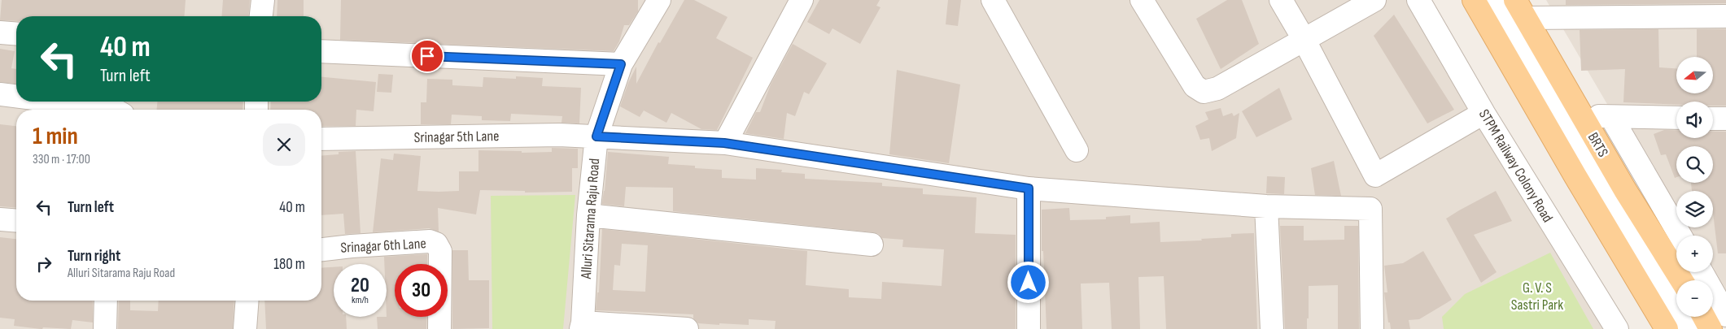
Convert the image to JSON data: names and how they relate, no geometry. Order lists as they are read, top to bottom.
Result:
{
  "streets": {
    "main road": ["BRTS"],
    "street": [
      "Srinagar 5th Lane",
      "STPM Railway Colony Road",
      "Alluri Sitarama Raju Road",
      "Srinagar 6th Lane"
    ]
  },
  "crossings": [
    ["Srinagar 5th Lane", "Alluri Sitarama Raju Road"]
  ],
  "parks": ["G. V. S Sastri Park"],
  "north": "left",
  "page": {
    "turn": ["40 m", "Turn left"],
    "map_buttons": ["+", "−"],
    "heading": ["1 min", "330 m · 17:00"],
    "list": [
      {
        "name": "Turn left",
        "value": "40 m"
      },
      {
        "name": "Turn right",
        "note": "Alluri Sitarama Raju Road",
        "value": "180 m"
      }
    ],
    "speed": "20 km/h",
    "limit": "30"
  }
}
